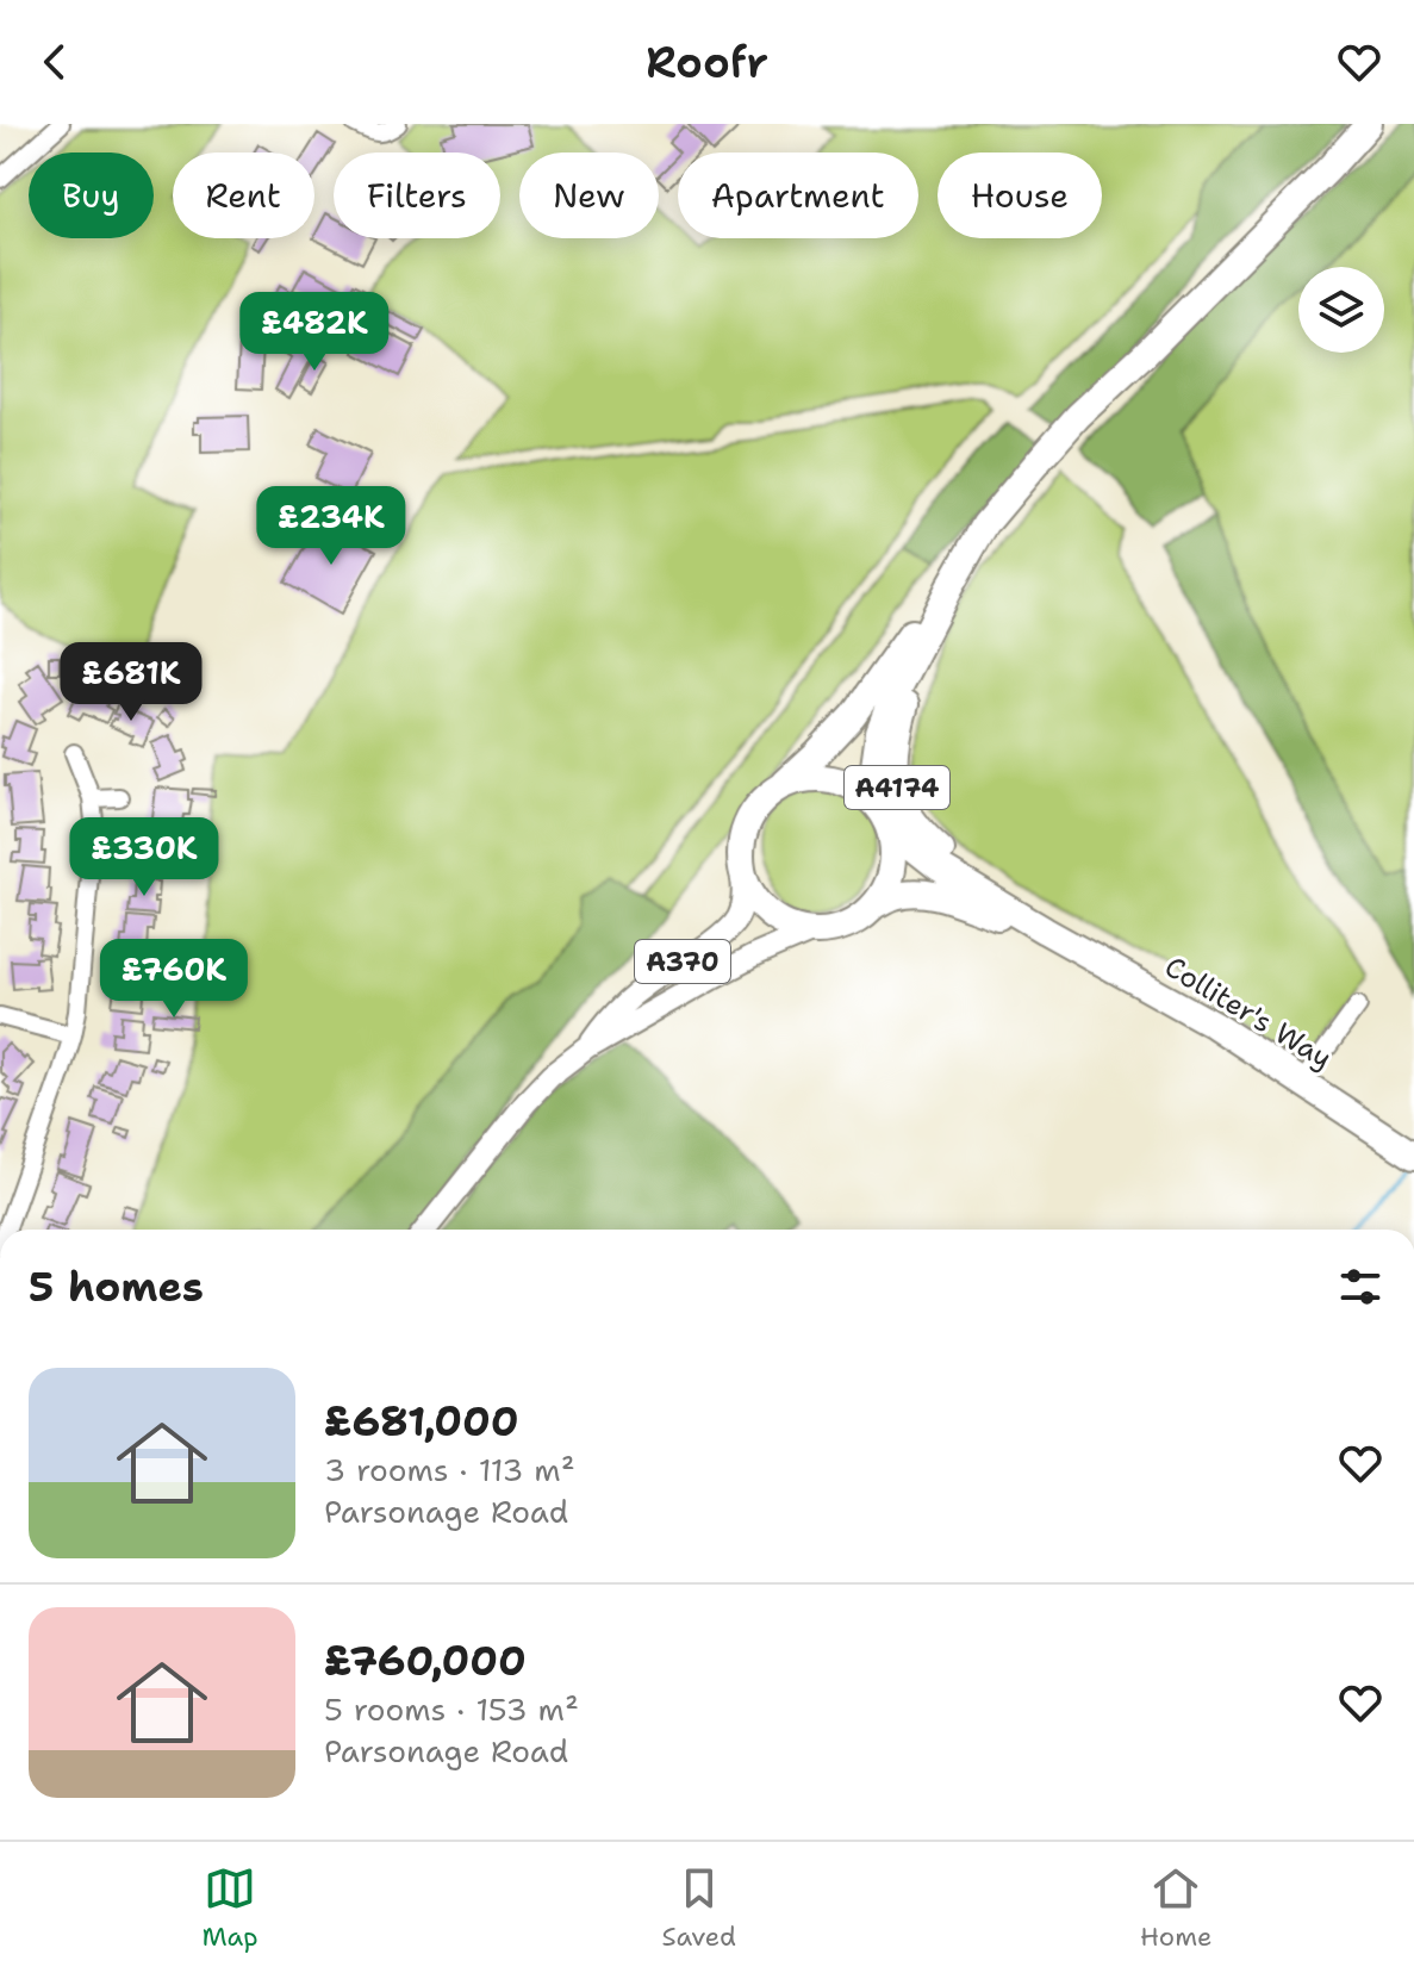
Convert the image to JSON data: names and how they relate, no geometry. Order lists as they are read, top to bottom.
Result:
{
  "streets": {
    "highway": ["A4174", "Colliter's Way"],
    "main road": ["A370"]
  },
  "crossings": [
    ["A4174", "Colliter's Way"],
    ["A370", "Colliter's Way"]
  ],
  "page": {
    "header": "Roofr",
    "chip": [
      "Buy",
      "Rent",
      "Filters",
      "New",
      "Apartment",
      "House"
    ],
    "price": [
      "£482K",
      "£234K",
      "£681K",
      "£330K",
      "£760K"
    ],
    "heading": "5 homes",
    "list": [
      {
        "name": "£681,000",
        "note": "3 rooms · 113 m² · Parsonage Road"
      },
      {
        "name": "£760,000",
        "note": "5 rooms · 153 m² · Parsonage Road"
      }
    ],
    "tabs": ["Map", "Saved", "Home"]
  }
}
